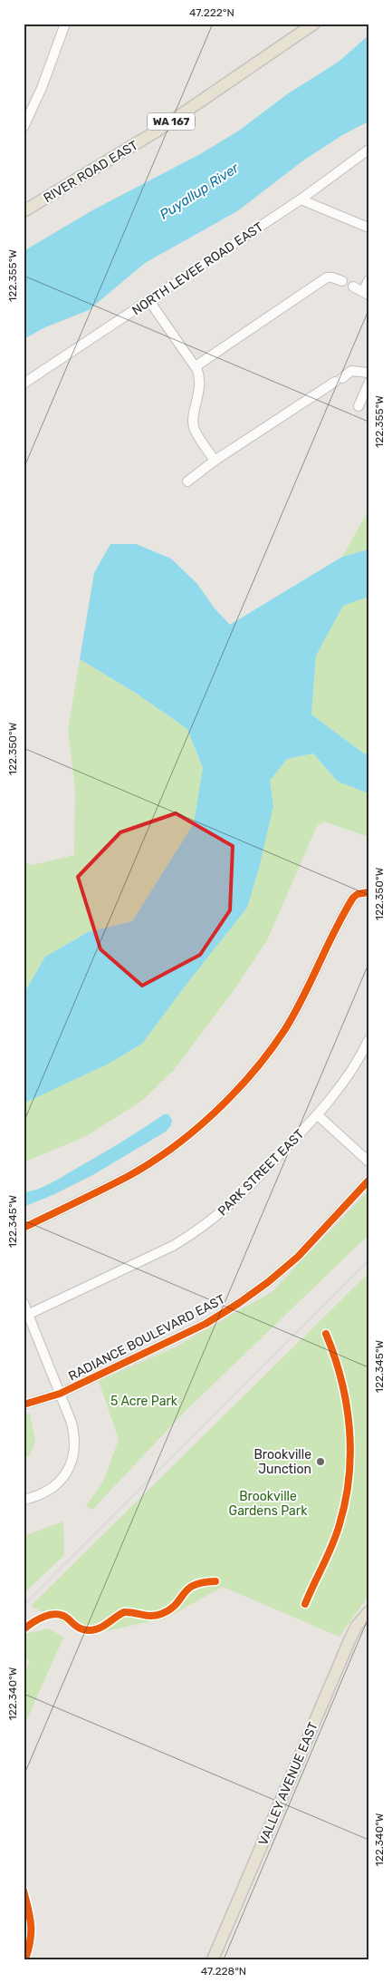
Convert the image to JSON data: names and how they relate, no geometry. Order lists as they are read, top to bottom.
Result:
{
  "streets": {
    "main road": ["WA 167", "RIVER ROAD EAST", "VALLEY AVENUE EAST"],
    "street": ["NORTH LEVEE ROAD EAST", "PARK STREET EAST", "RADIANCE BOULEVARD EAST"]
  },
  "water": ["Puyallup River"],
  "parks": ["5 Acre Park", "Brookville Gardens Park"],
  "places": ["Brookville Junction"],
  "coordinates": [
    "47.222°N",
    "122.355°W",
    "122.350°W",
    "122.345°W",
    "122.340°W",
    "47.228°N"
  ]
}
